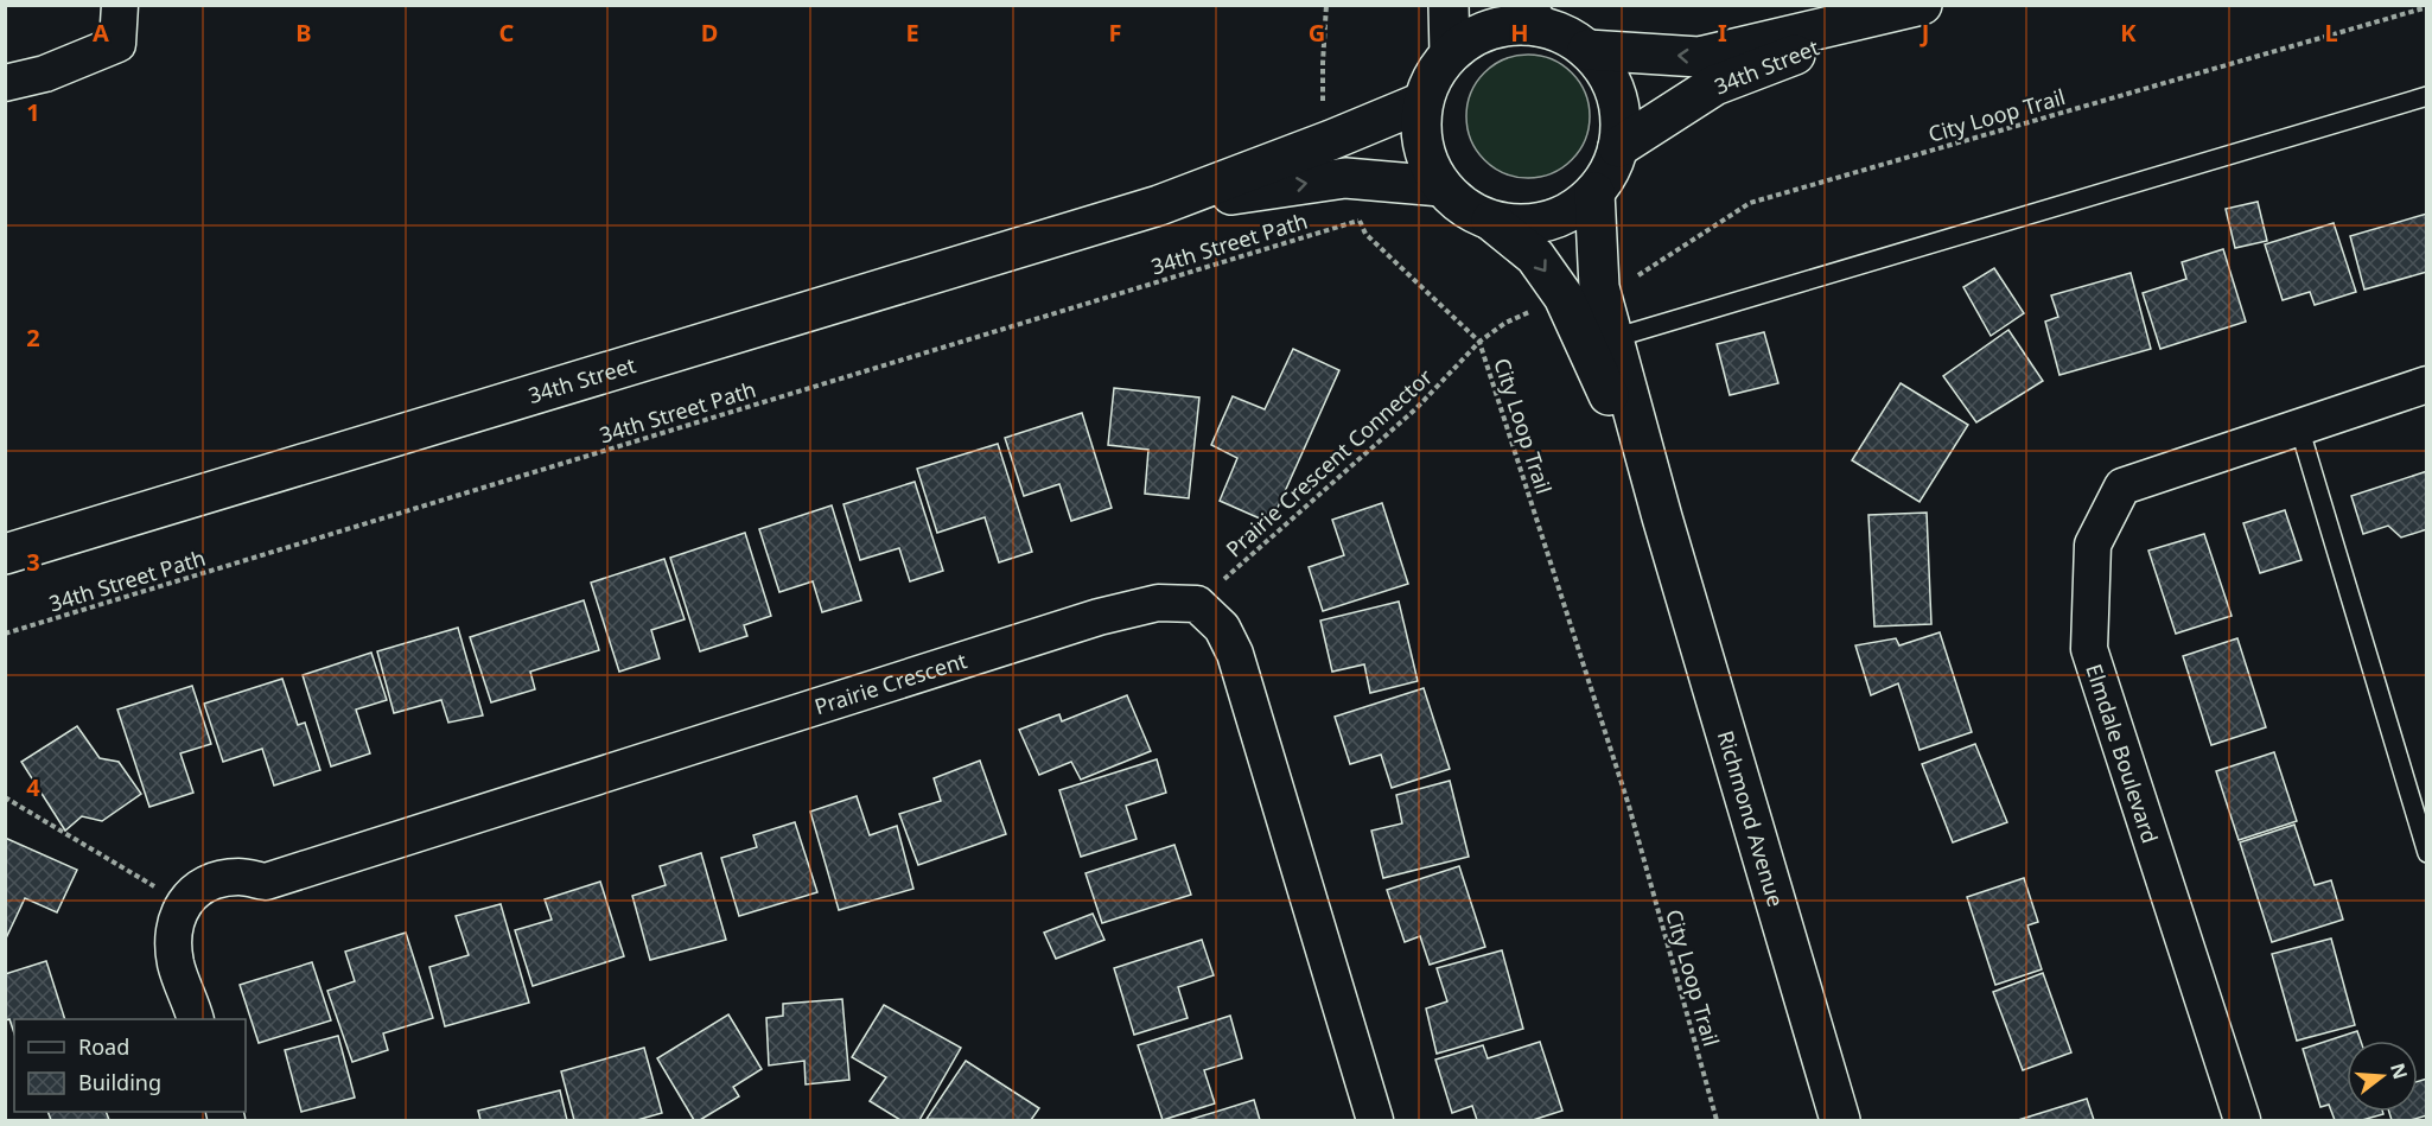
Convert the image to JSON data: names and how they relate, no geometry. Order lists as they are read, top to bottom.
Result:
{
  "streets": {
    "main road": ["34th Street", "Richmond Avenue"],
    "street": ["Prairie Crescent", "Elmdale Boulevard"],
    "path": ["City Loop Trail", "34th Street Path", "Prairie Crescent Connector"]
  },
  "crossings": [
    ["34th Street", "Richmond Avenue"],
    ["City Loop Trail", "Prairie Crescent Connector"],
    ["City Loop Trail", "Richmond Avenue"],
    ["Prairie Crescent Connector", "Prairie Crescent"]
  ],
  "legend": ["Road", "Building"],
  "north": "right",
  "grid": {
    "columns": [
      "A",
      "B",
      "C",
      "D",
      "E",
      "F",
      "G",
      "H",
      "I",
      "J",
      "K",
      "L"
    ],
    "rows": [
      "1",
      "2",
      "3",
      "4"
    ]
  }
}
